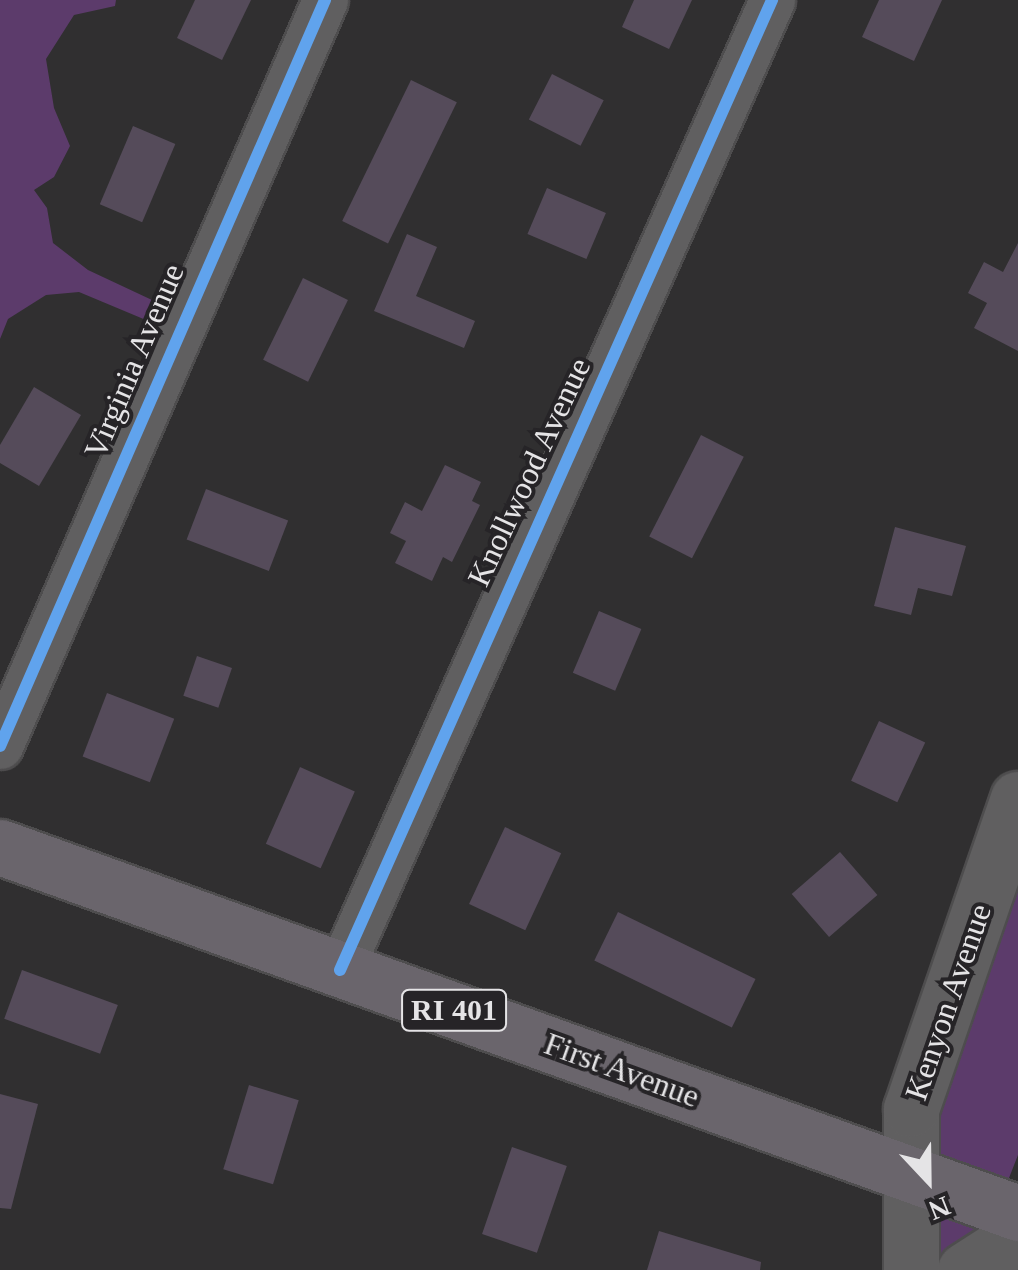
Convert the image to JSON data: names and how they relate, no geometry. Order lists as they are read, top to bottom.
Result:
{
  "streets": {
    "main road": ["RI 401", "First Avenue"],
    "street": ["Virginia Avenue", "Knollwood Avenue", "Kenyon Avenue"]
  },
  "crossings": [
    ["Knollwood Avenue", "First Avenue"],
    ["Kenyon Avenue", "First Avenue"]
  ],
  "north": "bottom"
}
